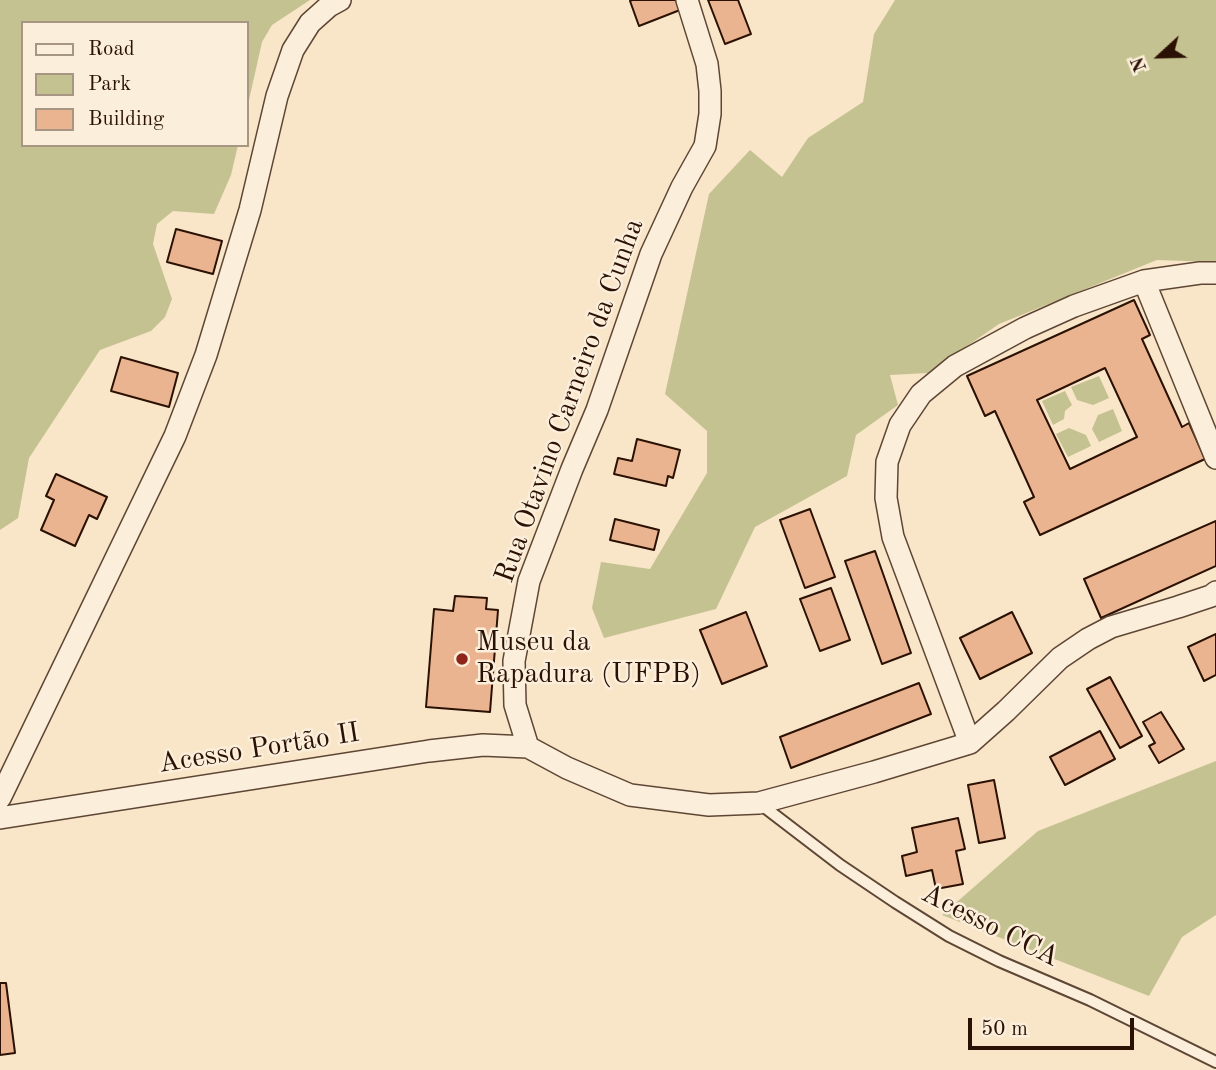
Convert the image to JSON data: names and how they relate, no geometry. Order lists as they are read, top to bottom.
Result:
{
  "streets": {
    "street": ["Rua Otavino Carneiro da Cunha", "Acesso Portão II"],
    "lane": ["Acesso CCA"]
  },
  "crossings": [
    ["Rua Otavino Carneiro da Cunha", "Acesso Portão II"]
  ],
  "places": ["Museu da Rapadura (UFPB)"],
  "legend": ["Road", "Park", "Building"],
  "scale_bar": "50 m",
  "north": "left"
}
